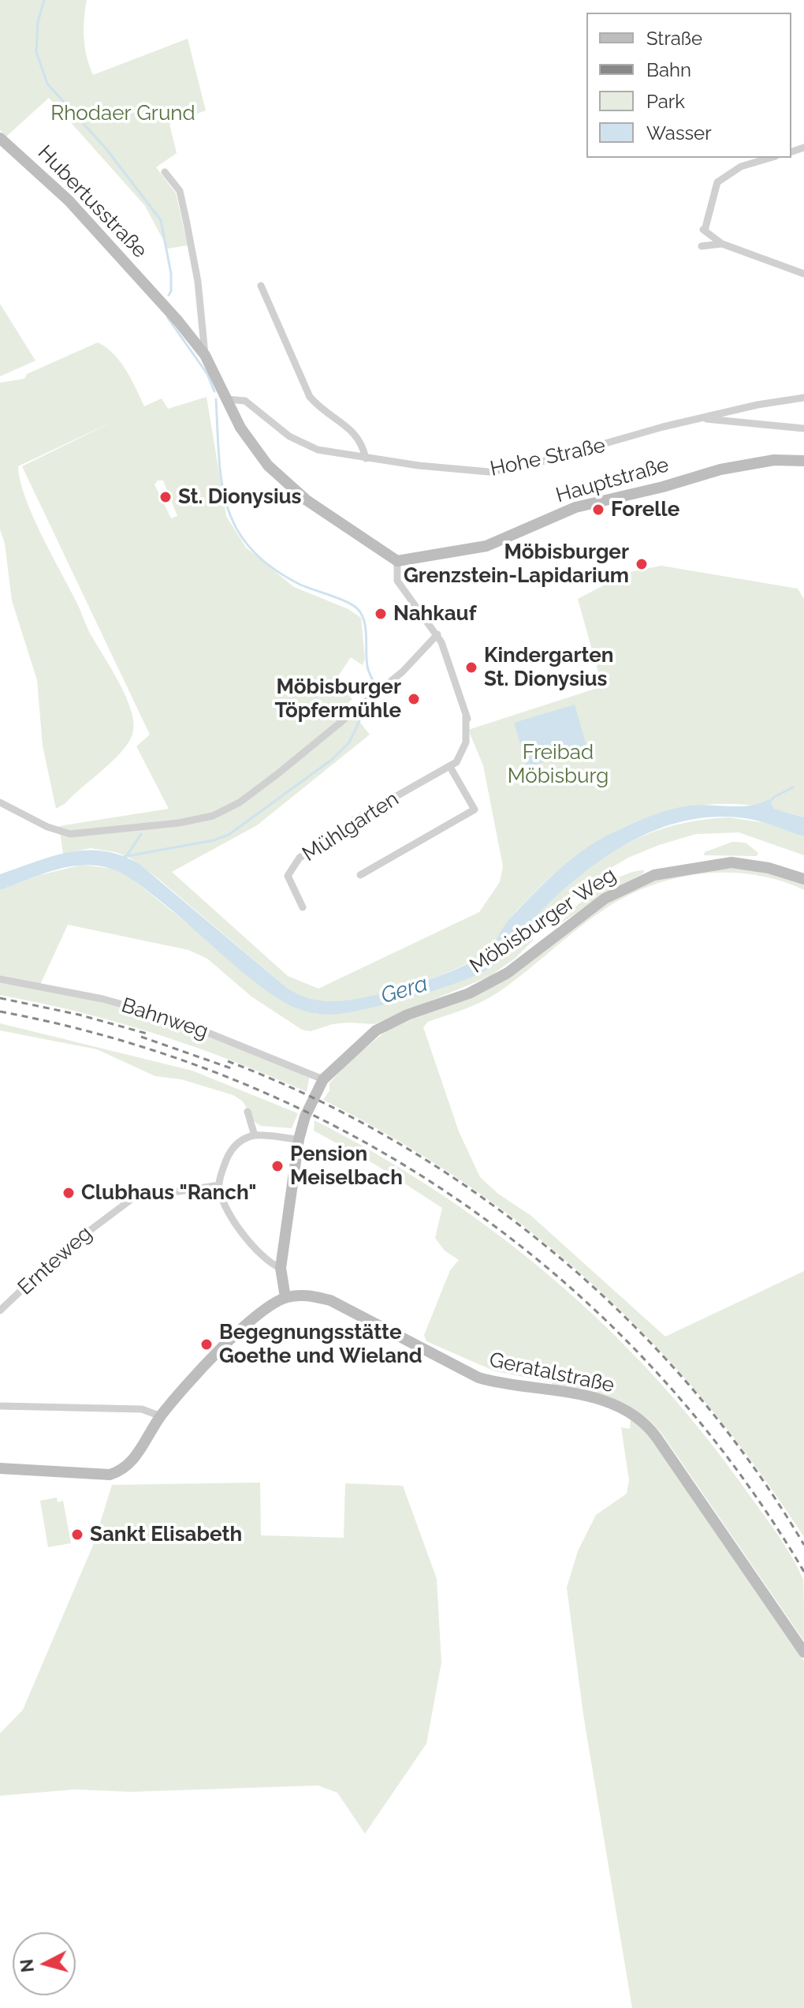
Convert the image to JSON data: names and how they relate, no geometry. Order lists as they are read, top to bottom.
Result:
{
  "streets": {
    "street": [
      "Hubertusstraße",
      "Hohe Straße",
      "Hauptstraße",
      "Mühlgarten",
      "Möbisburger Weg",
      "Bahnweg",
      "Ernteweg",
      "Geratalstraße"
    ]
  },
  "crossings": [
    ["Hubertusstraße", "Hohe Straße"],
    ["Hubertusstraße", "Hauptstraße"],
    ["Möbisburger Weg", "Bahnweg"],
    ["Möbisburger Weg", "Geratalstraße"]
  ],
  "water": ["Gera"],
  "parks": ["Rhodaer Grund", "Freibad Möbisburg"],
  "places": [
    "St. Dionysius",
    "Forelle",
    "Möbisburger Grenzstein-Lapidarium",
    "Nahkauf",
    "Kindergarten St. Dionysius",
    "Möbisburger Töpfermühle",
    "Pension Meiselbach",
    "Clubhaus \"Ranch\"",
    "Begegnungsstätte Goethe und Wieland",
    "Sankt Elisabeth"
  ],
  "legend": [
    "Straße",
    "Bahn",
    "Park",
    "Wasser"
  ],
  "north": "left"
}
